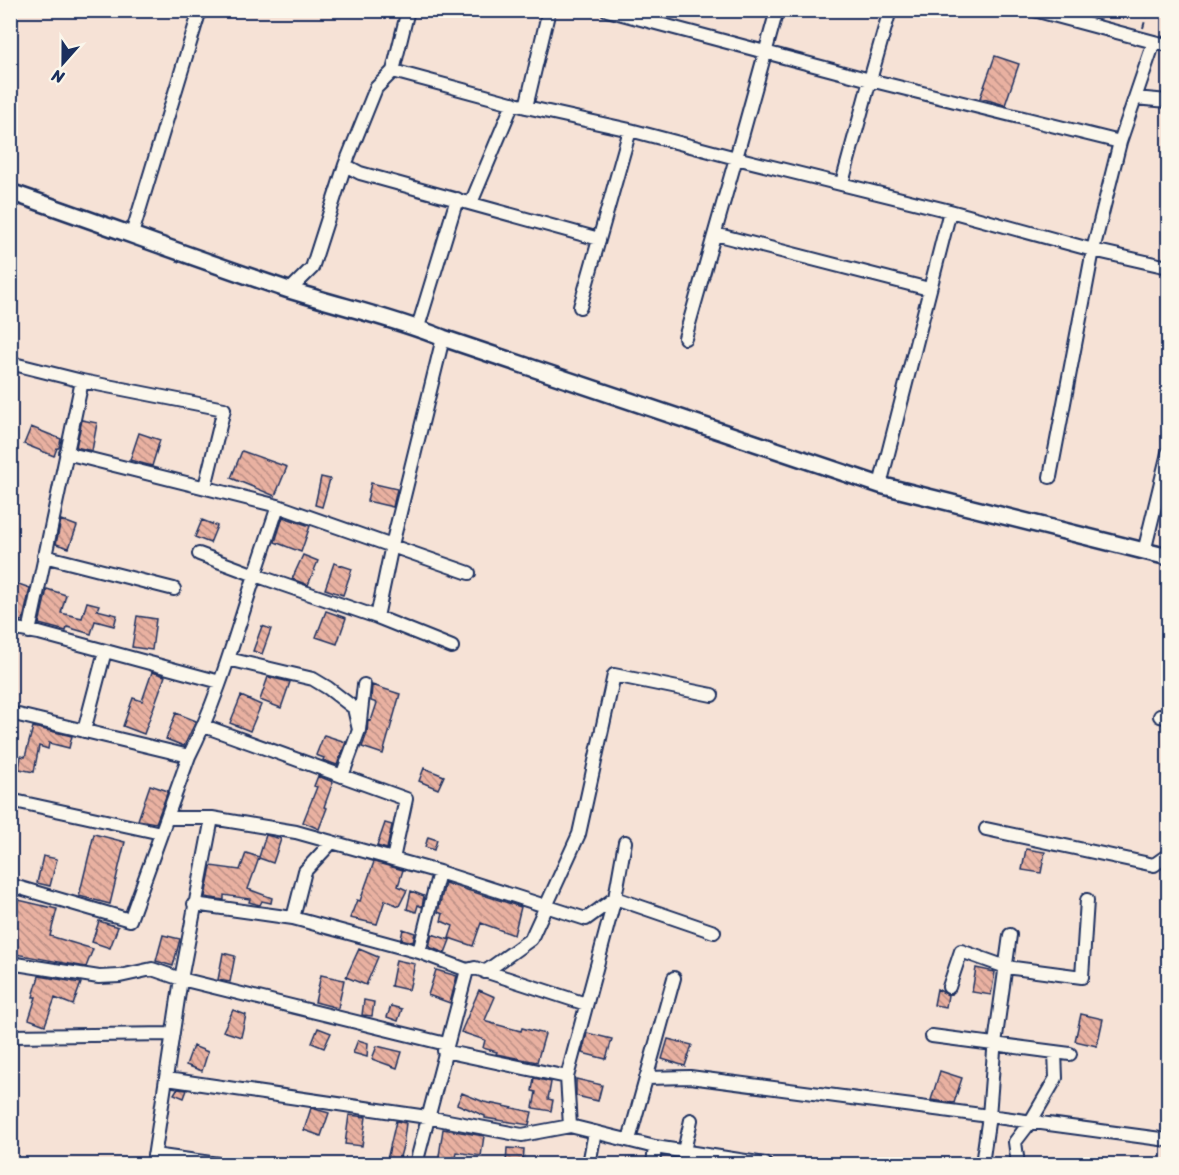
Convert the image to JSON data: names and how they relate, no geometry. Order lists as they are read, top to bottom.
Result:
{
  "north": "bottom"
}
